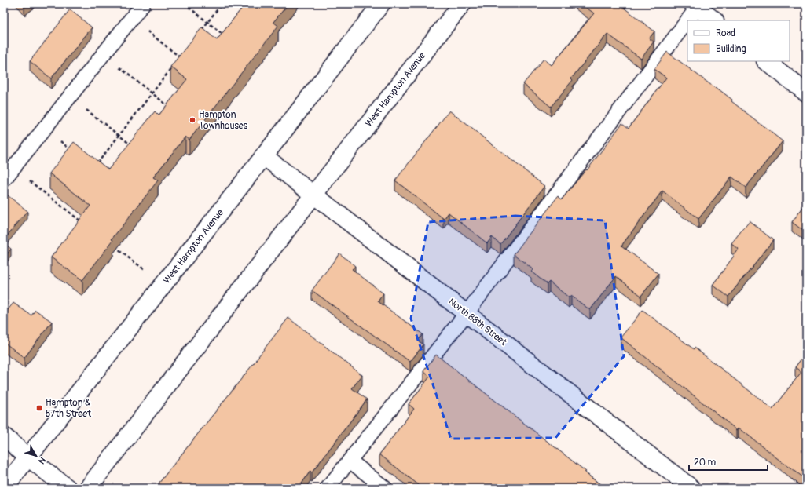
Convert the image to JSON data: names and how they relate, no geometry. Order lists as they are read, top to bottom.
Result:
{
  "streets": {
    "main road": ["West Hampton Avenue", "North 88th Street"]
  },
  "crossings": [
    ["West Hampton Avenue", "North 88th Street"]
  ],
  "places": {
    "other": ["Hampton Townhouses"],
    "transit": ["Hampton & 87th Street"]
  },
  "legend": ["Road", "Building"],
  "scale_bar": "20 m",
  "north": "bottom right"
}
